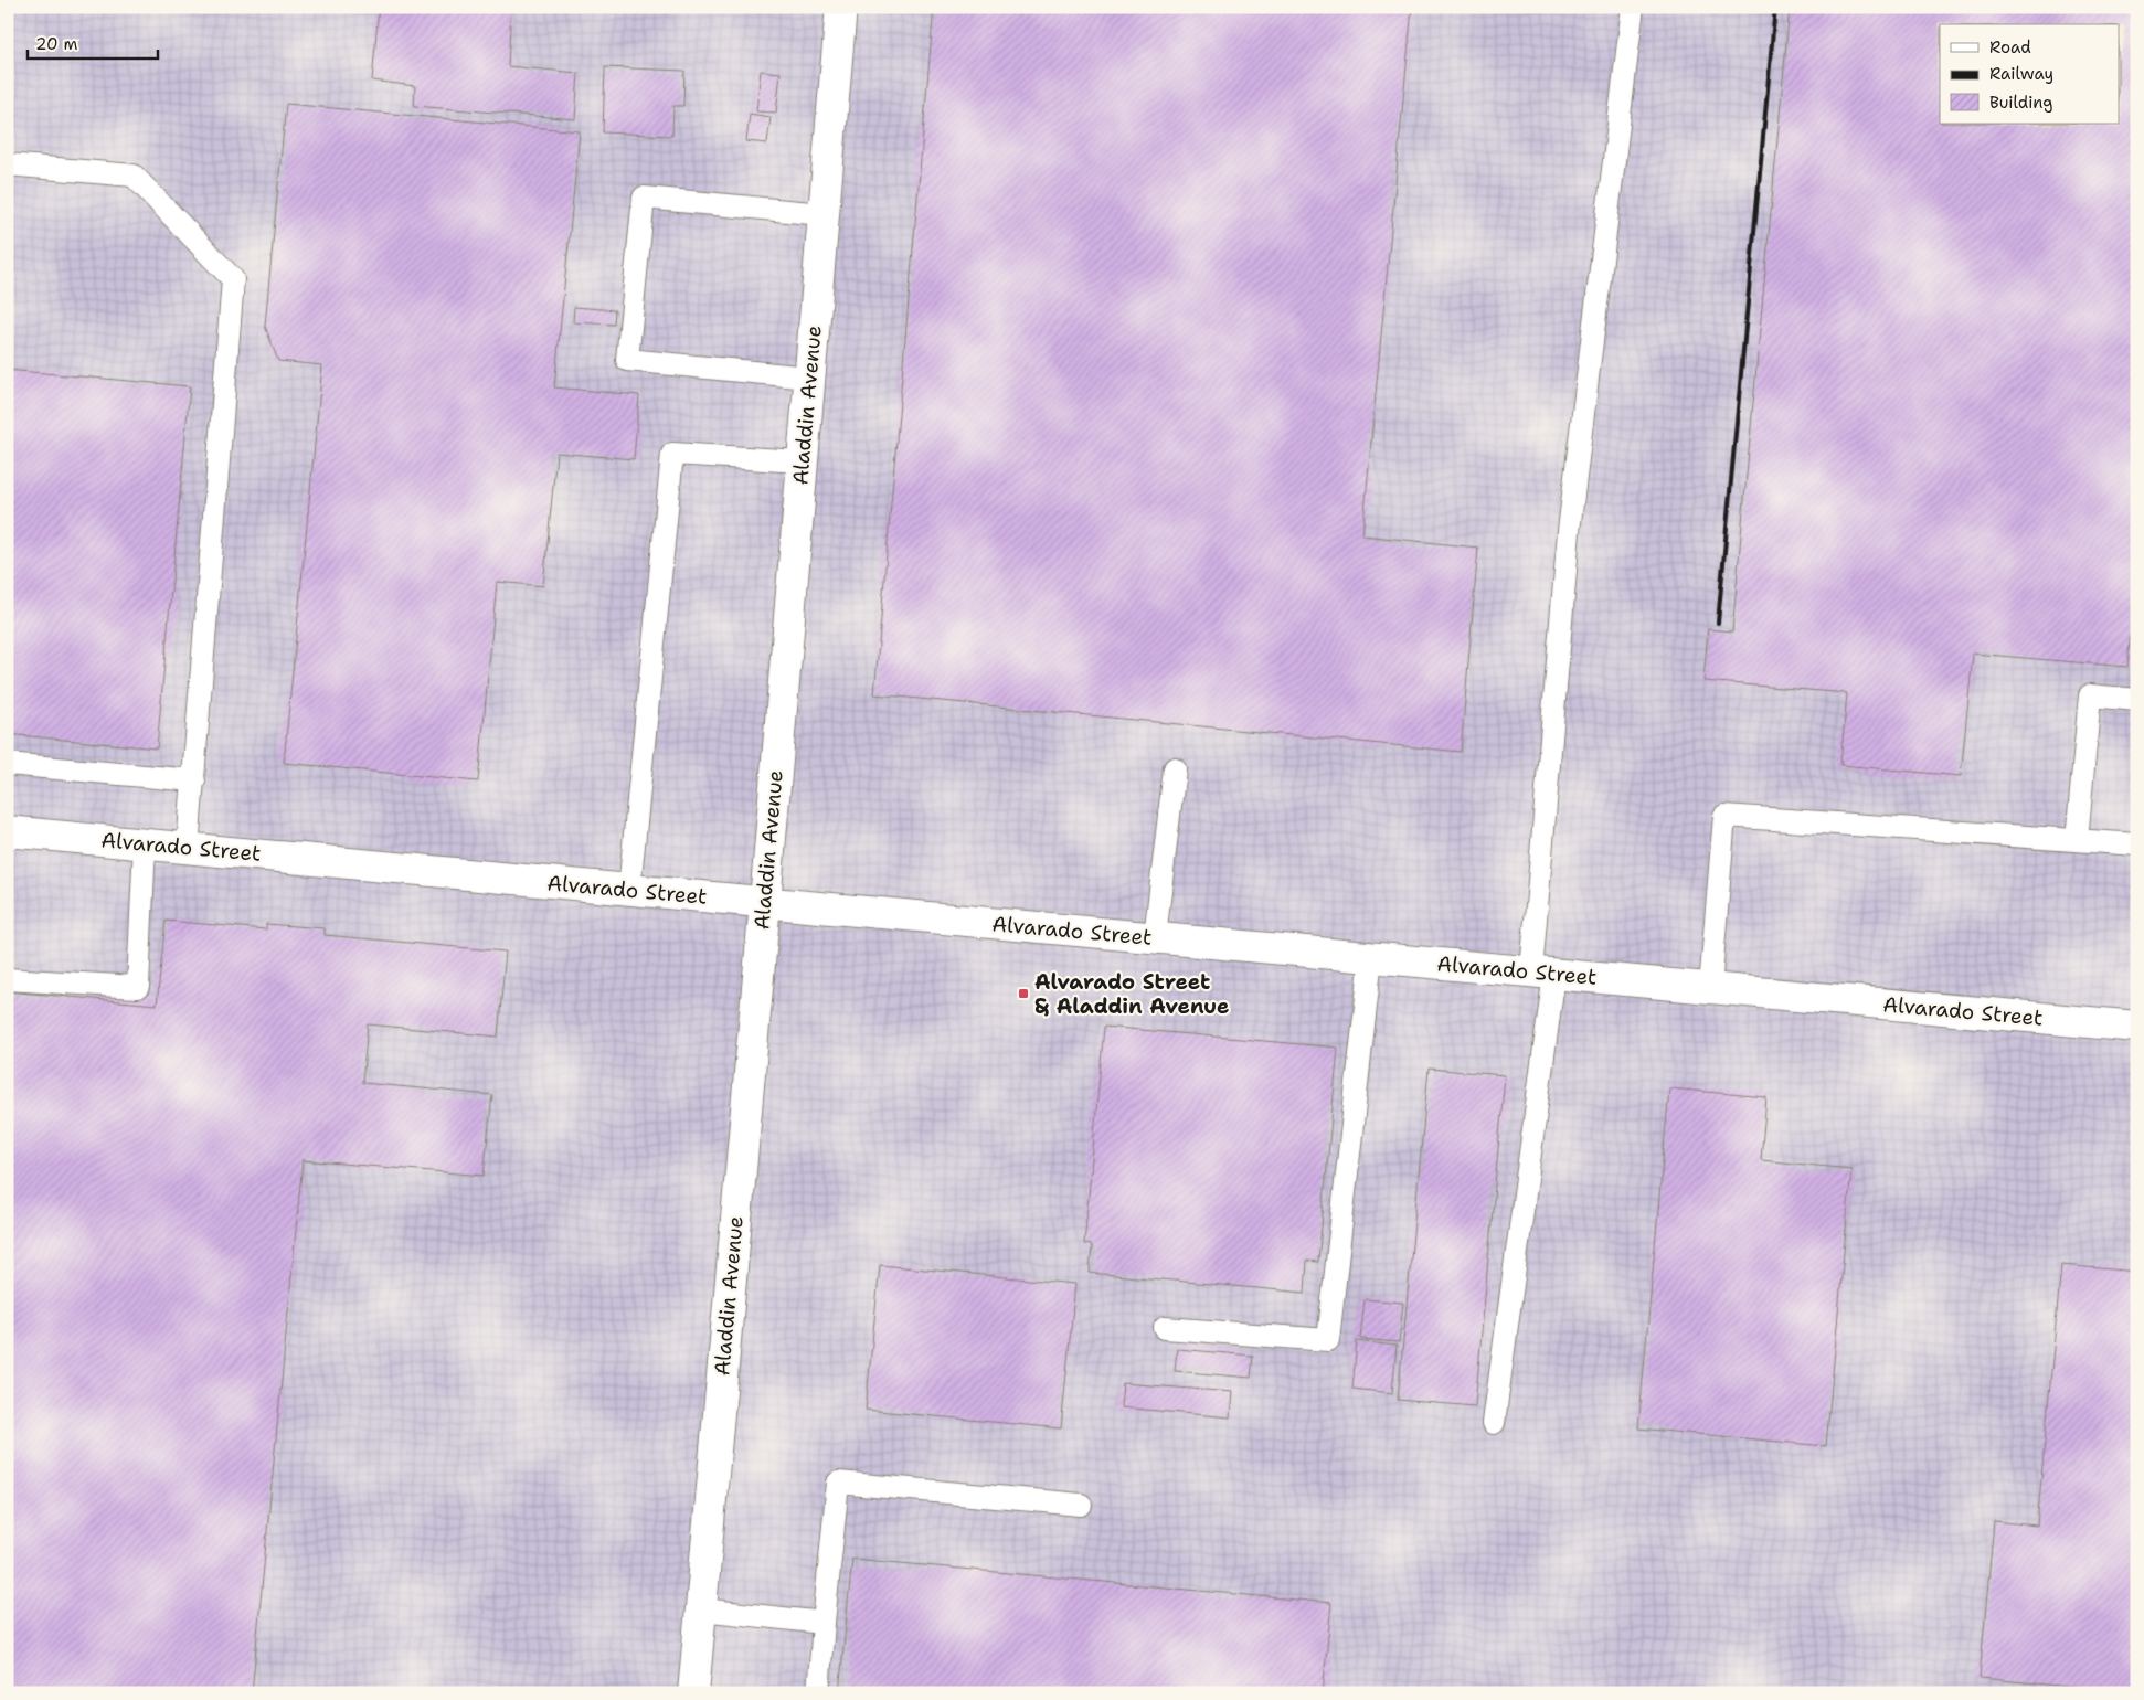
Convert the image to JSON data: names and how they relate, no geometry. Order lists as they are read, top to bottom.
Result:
{
  "streets": {
    "street": ["Aladdin Avenue", "Alvarado Street"]
  },
  "crossings": [
    ["Aladdin Avenue", "Alvarado Street"]
  ],
  "places": {
    "transit": ["Alvarado Street & Aladdin Avenue"]
  },
  "legend": ["Road", "Railway", "Building"],
  "scale_bar": "20 m"
}
